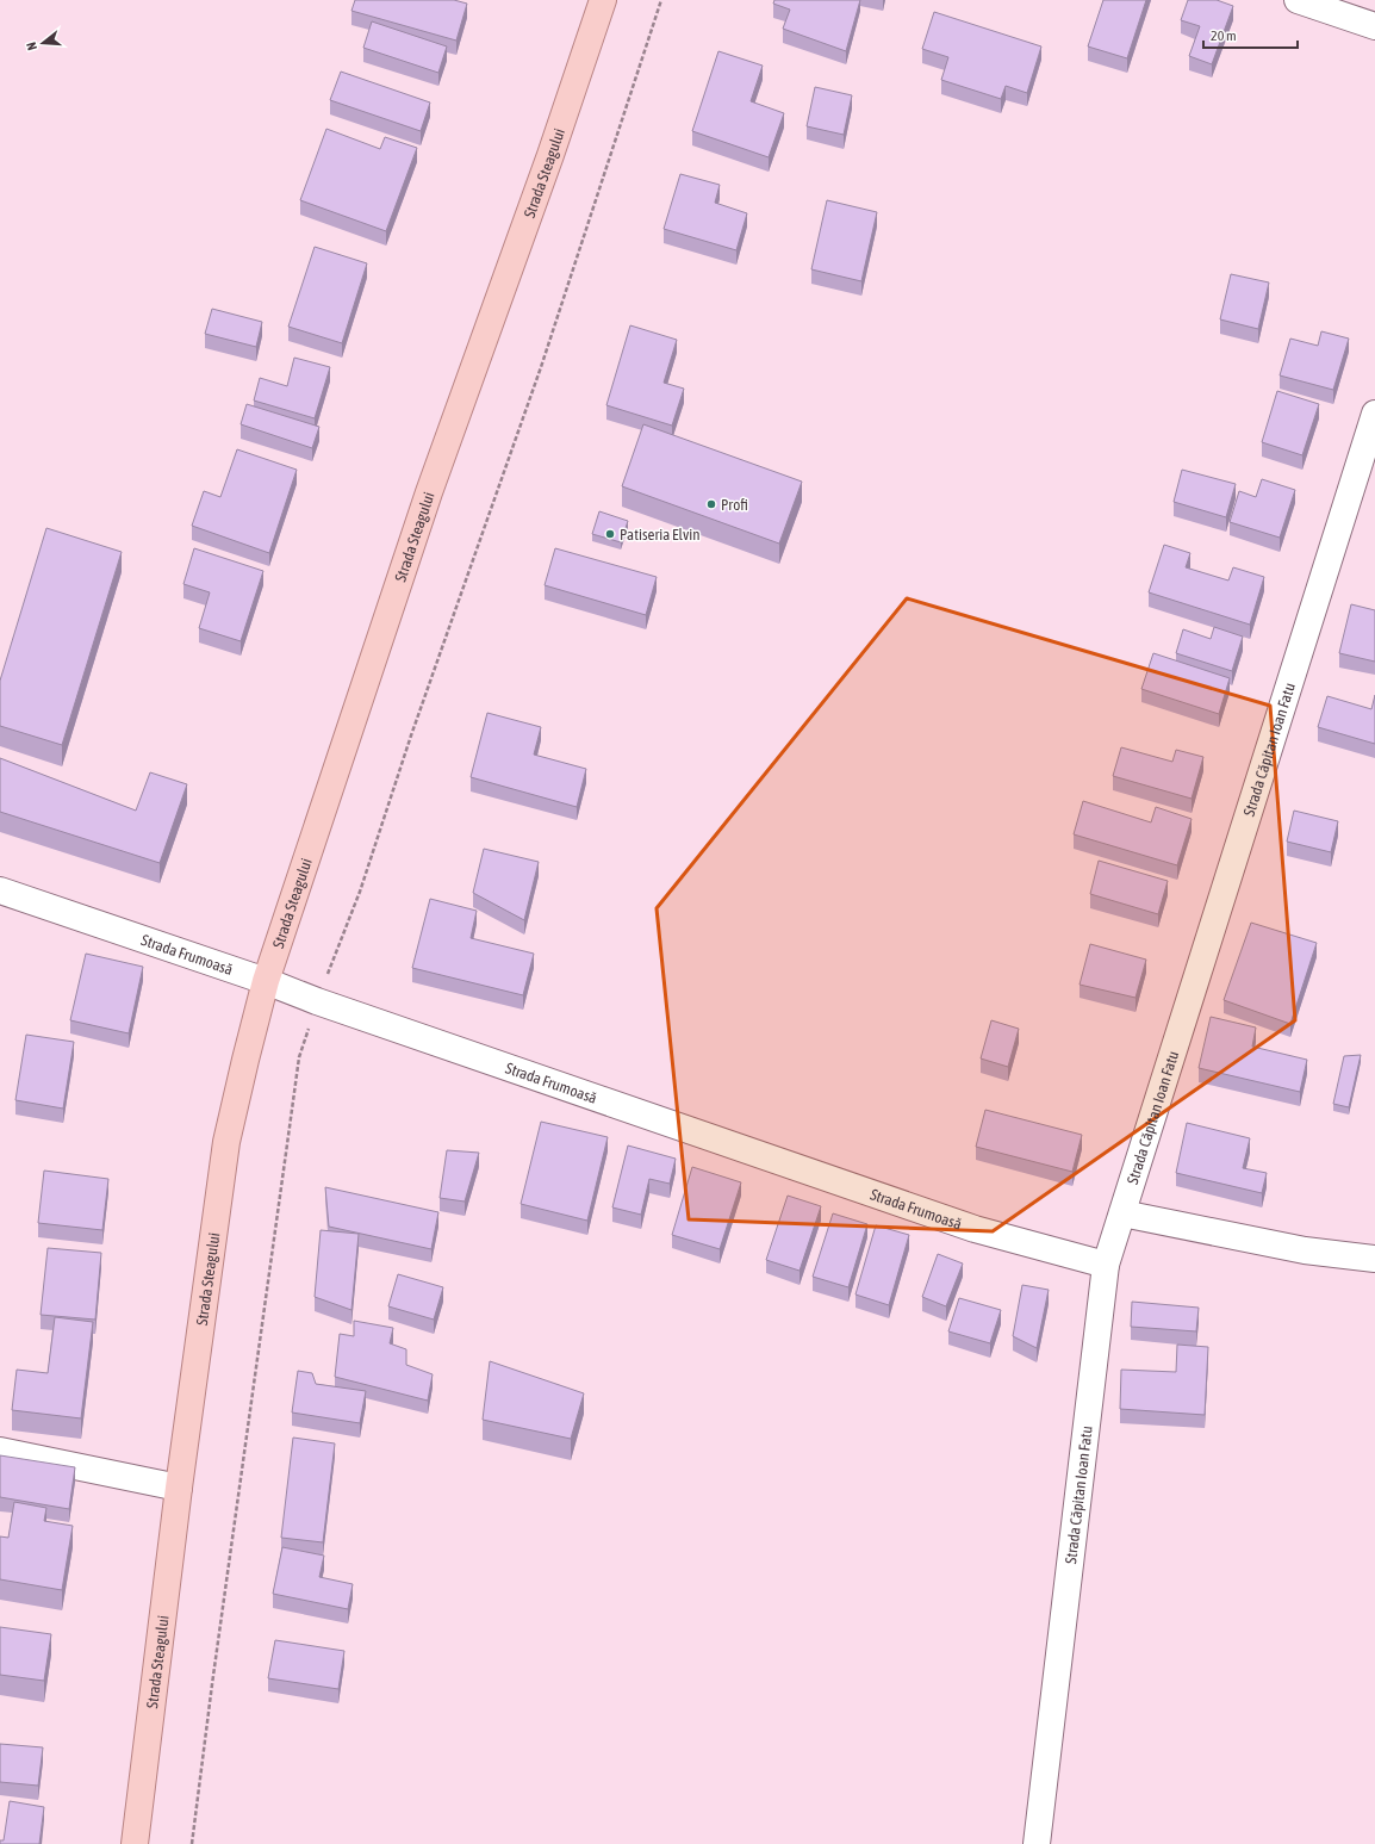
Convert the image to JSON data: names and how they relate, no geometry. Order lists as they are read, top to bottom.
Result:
{
  "streets": {
    "main road": ["Strada Steagului"],
    "street": ["Strada Căpitan Ioan Fatu", "Strada Frumoasă"]
  },
  "crossings": [
    ["Strada Steagului", "Strada Frumoasă"],
    ["Strada Căpitan Ioan Fatu", "Strada Frumoasă"]
  ],
  "places": ["Profi", "Patiseria Elvin"],
  "scale_bar": "20 m",
  "north": "left"
}
